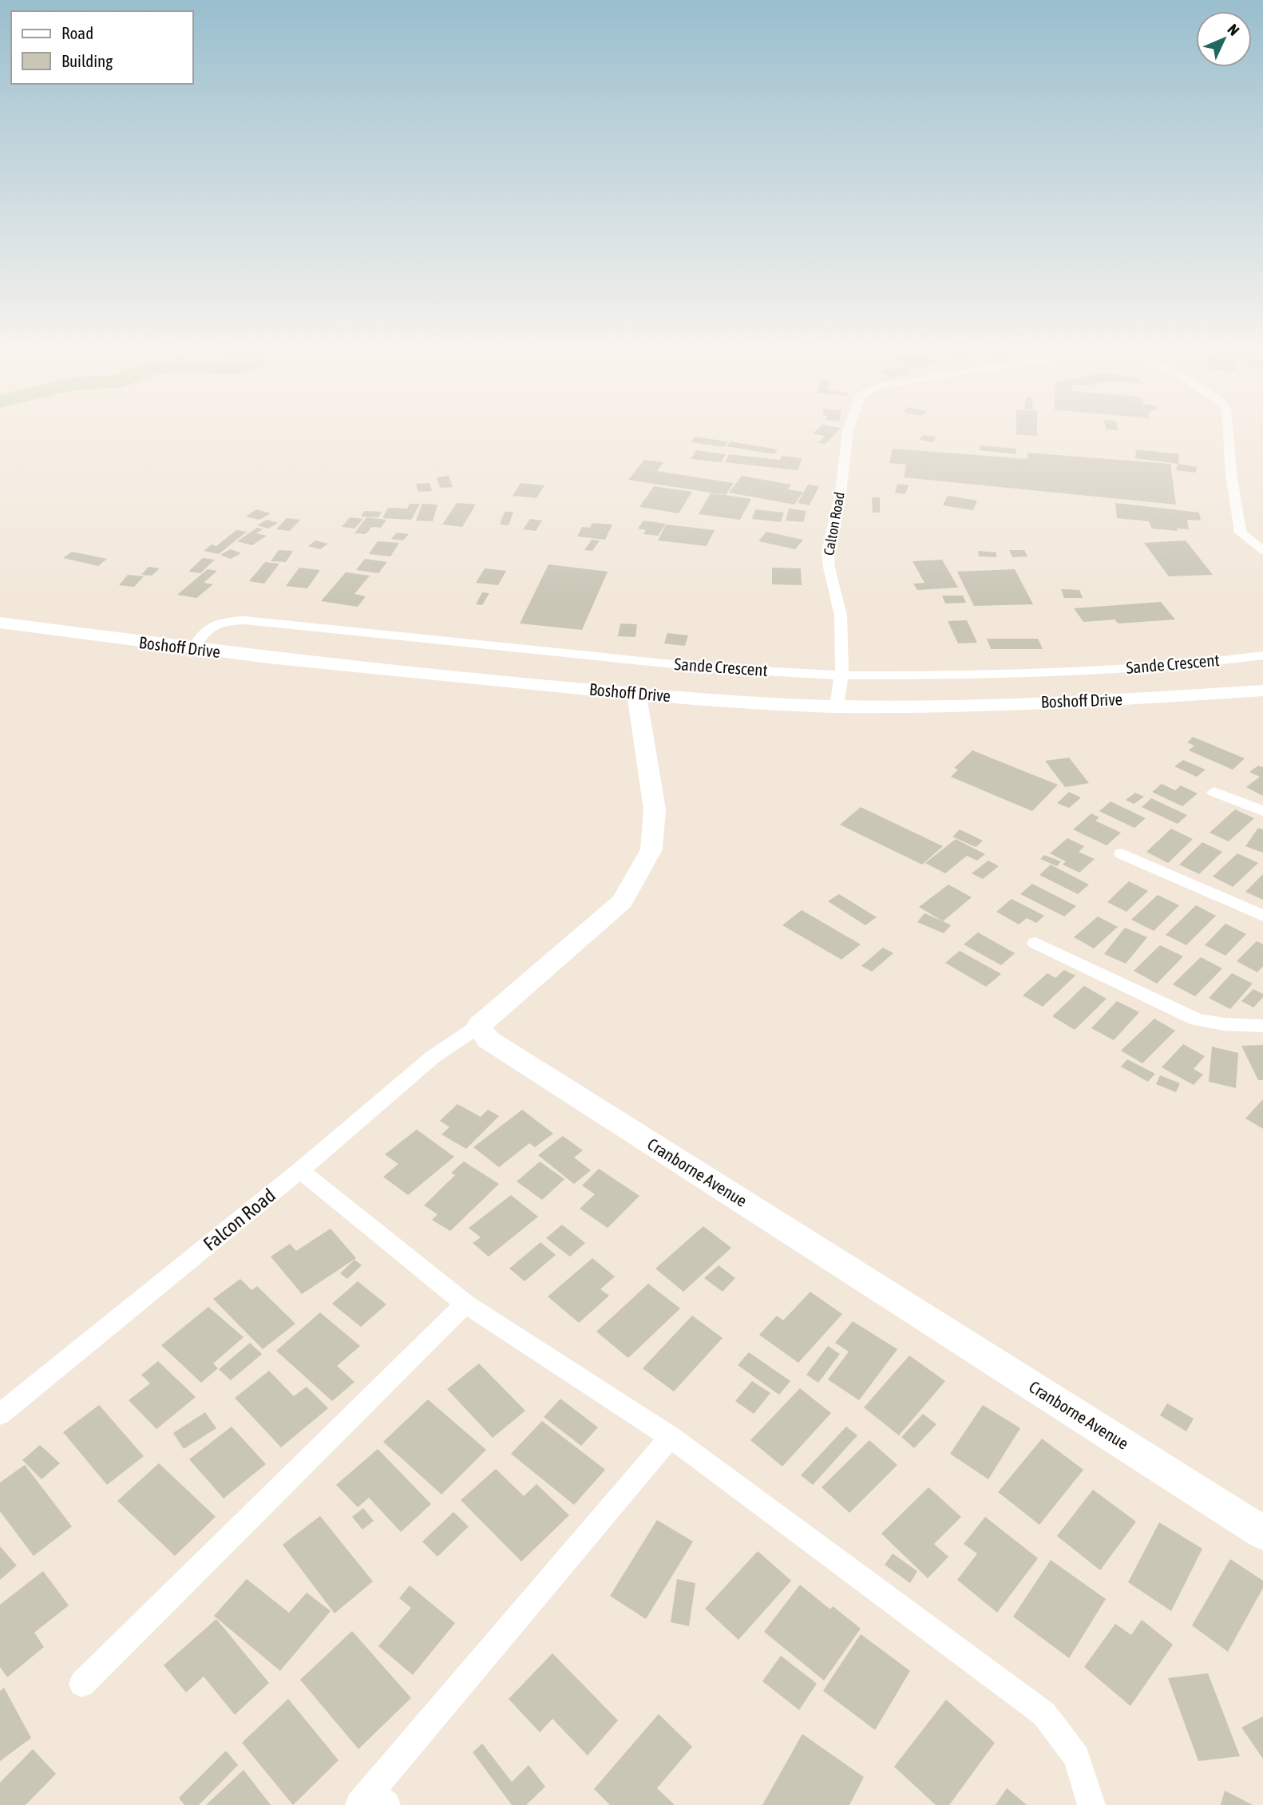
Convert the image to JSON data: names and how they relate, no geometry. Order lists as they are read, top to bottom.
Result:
{
  "streets": {
    "main road": ["Boshoff Drive", "Cranborne Avenue"],
    "street": ["Calton Road", "Sande Crescent", "Falcon Road"]
  },
  "crossings": [
    ["Calton Road", "Boshoff Drive"],
    ["Calton Road", "Sande Crescent"],
    ["Boshoff Drive", "Sande Crescent"],
    ["Cranborne Avenue", "Falcon Road"]
  ],
  "legend": ["Road", "Building"],
  "north": "top right"
}
